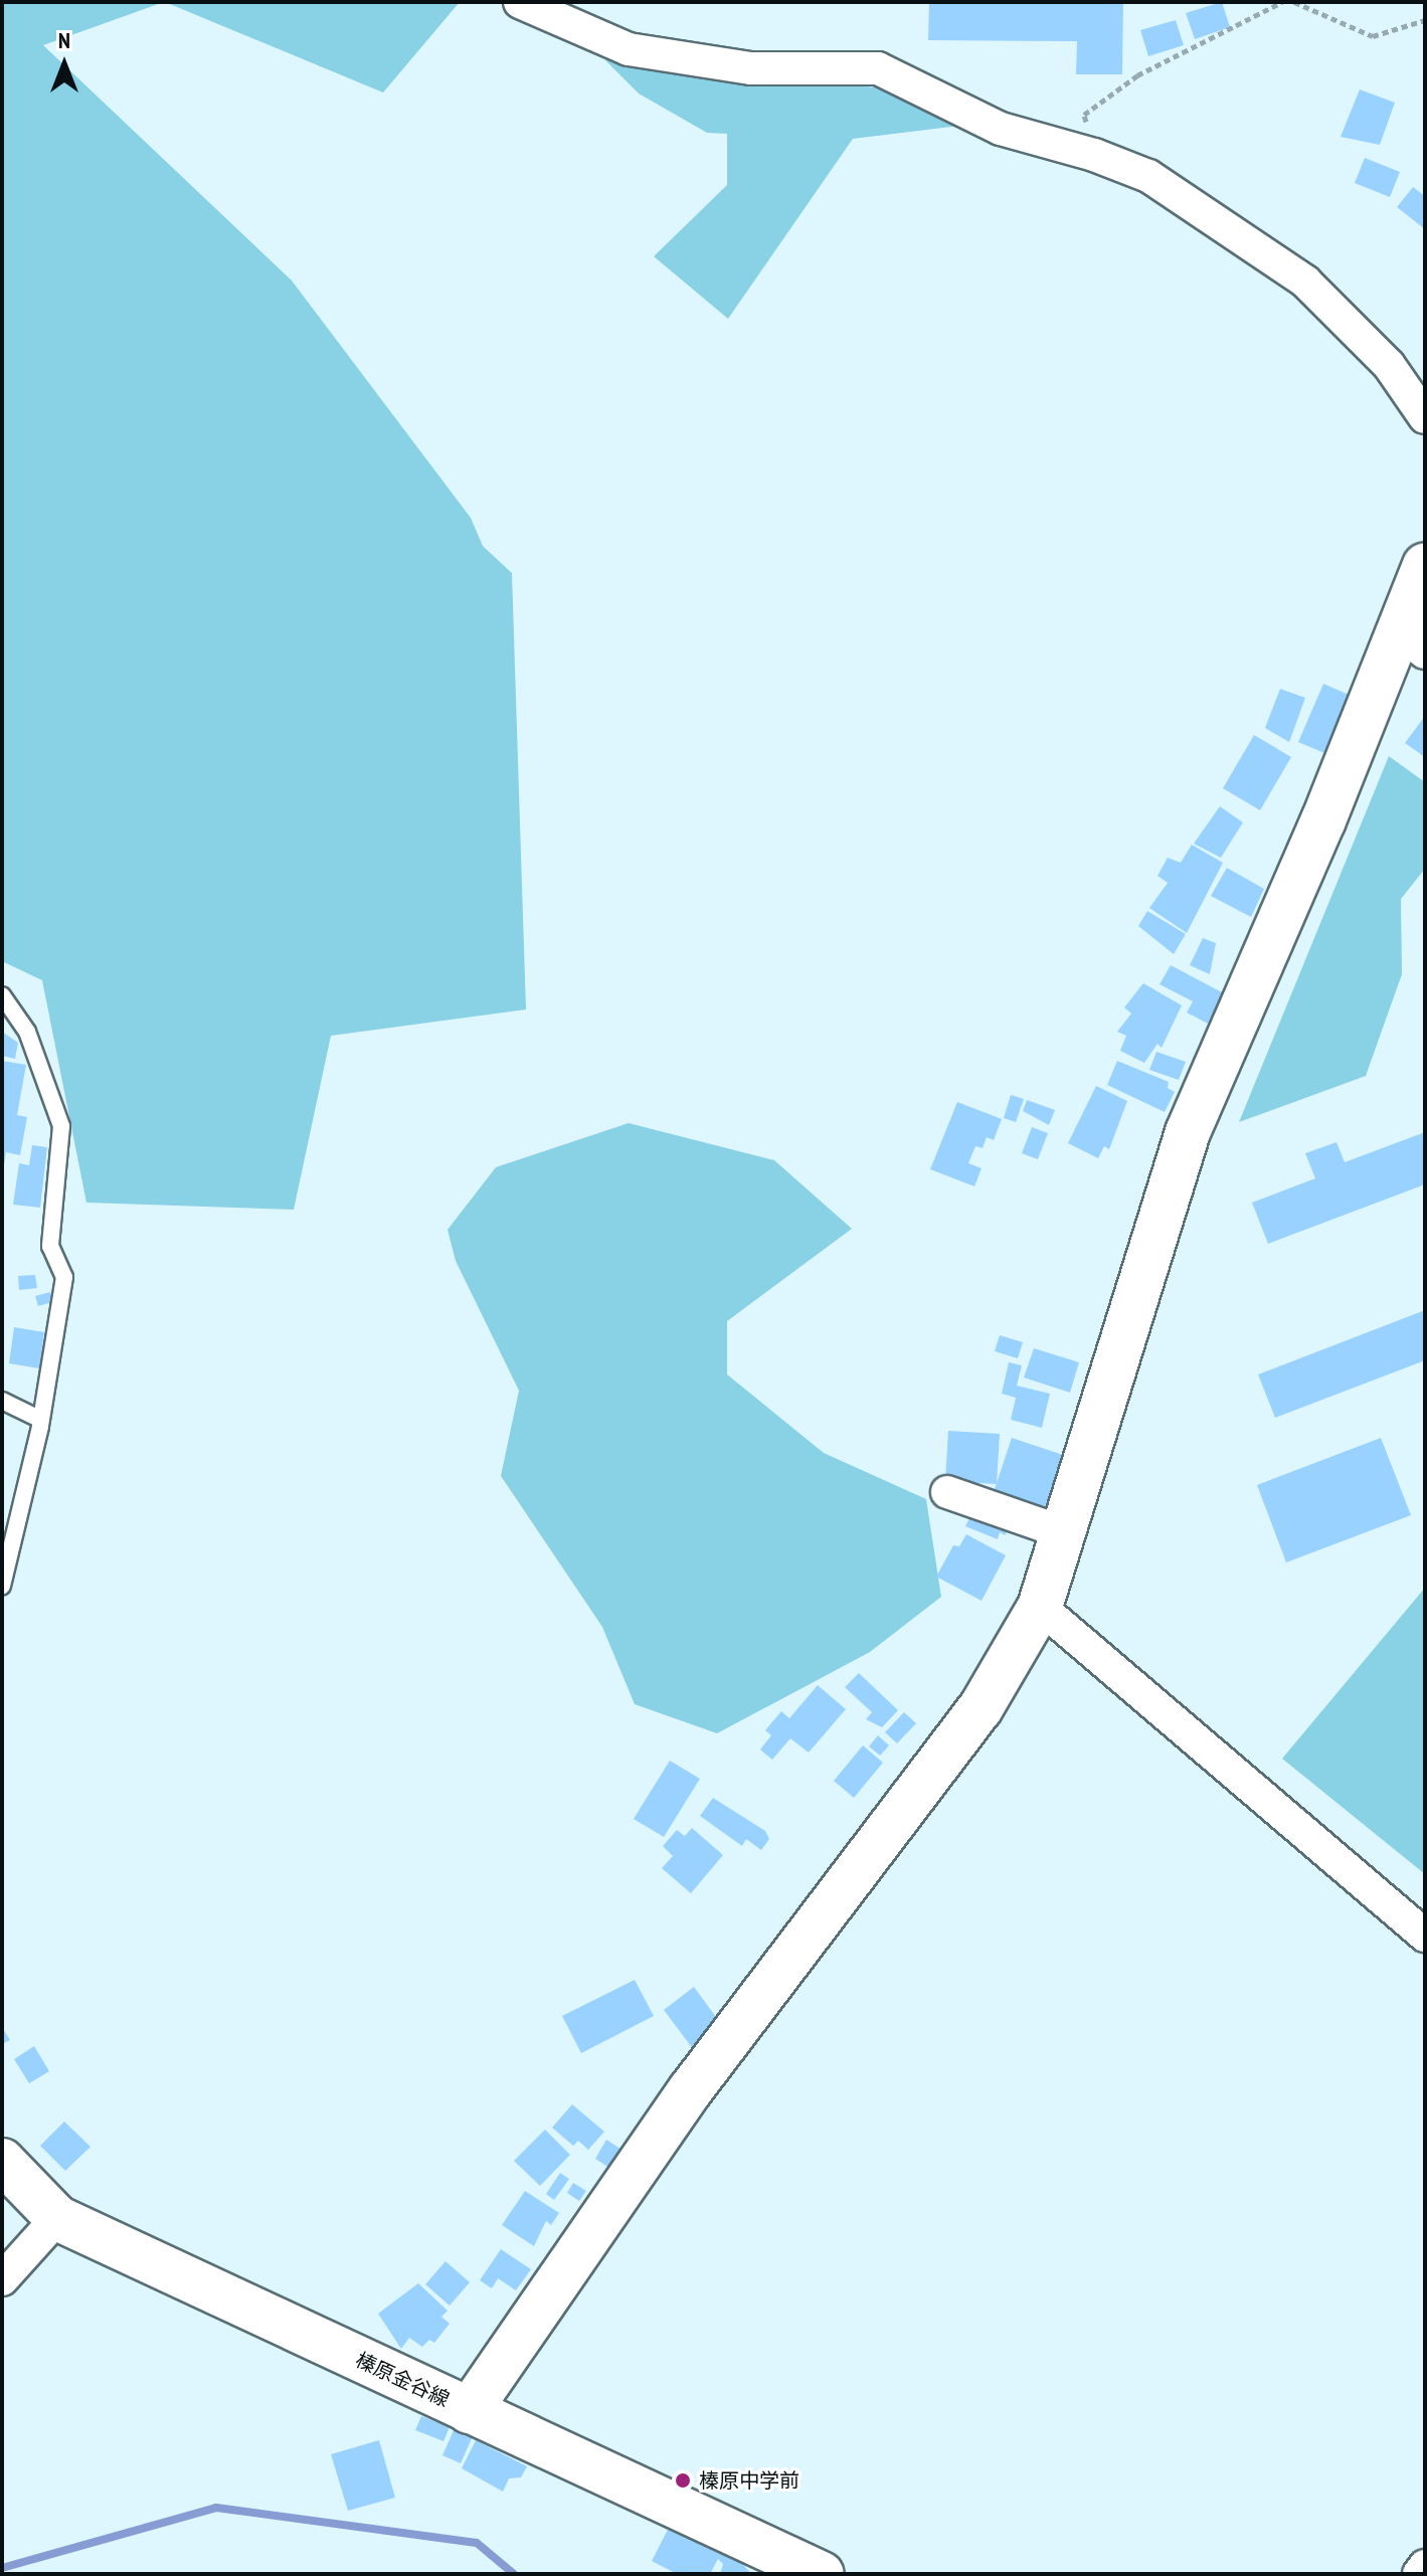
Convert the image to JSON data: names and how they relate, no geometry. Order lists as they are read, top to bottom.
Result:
{
  "streets": {
    "street": ["榛原金谷線"]
  },
  "places": ["榛原中学前"],
  "north": "top"
}
